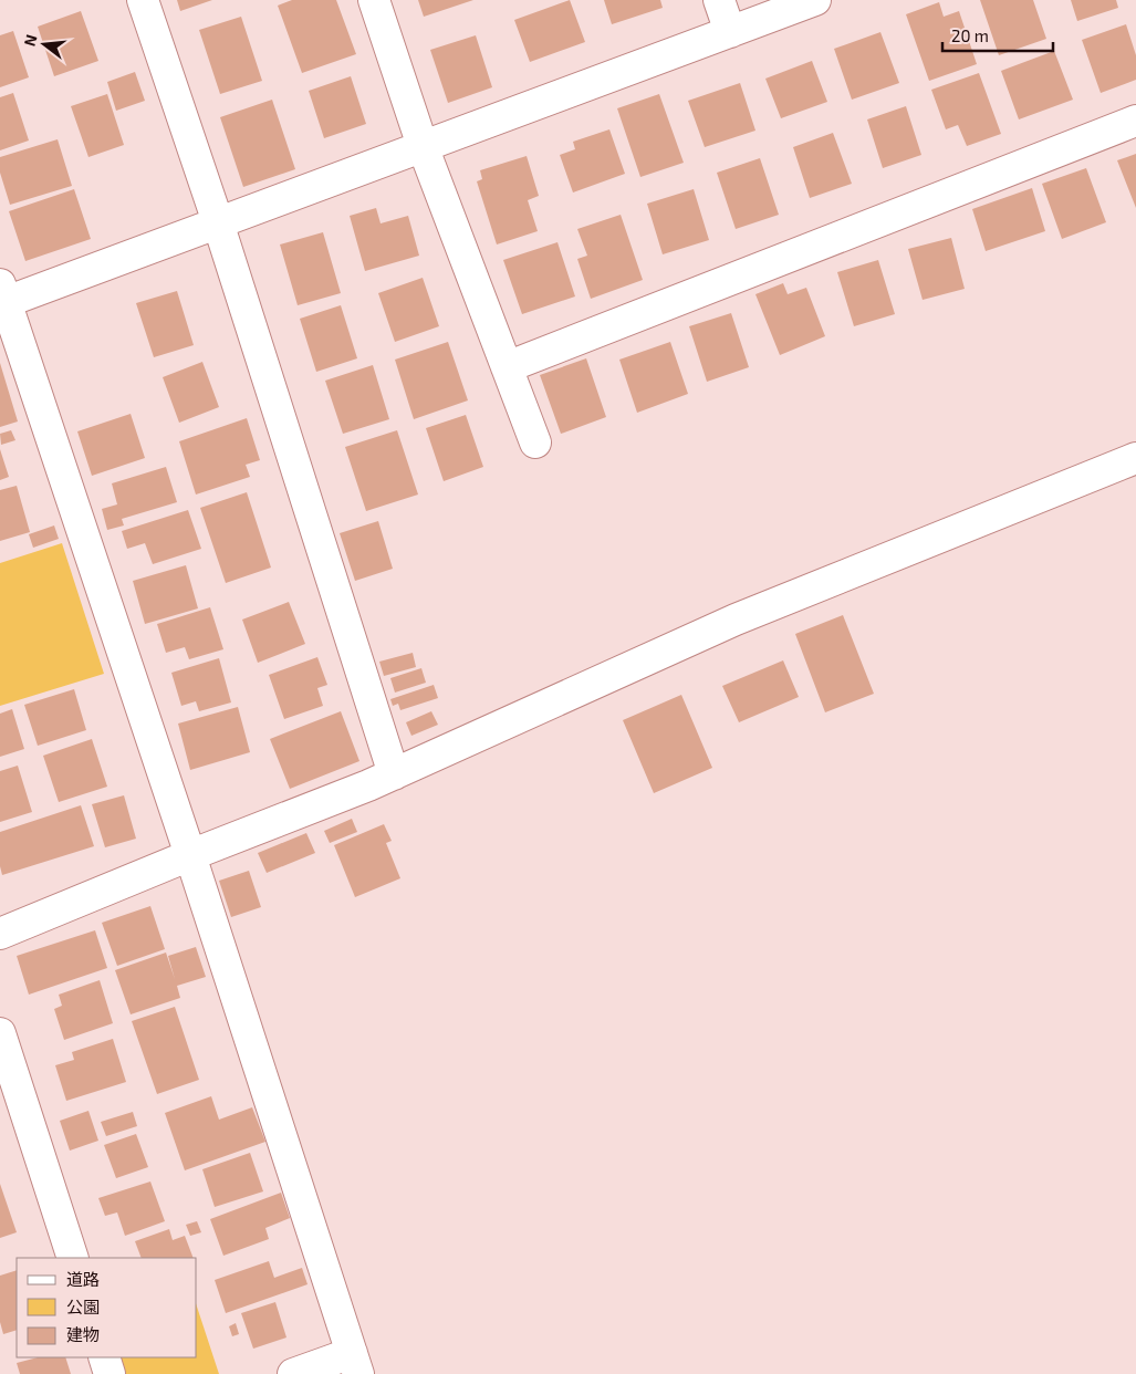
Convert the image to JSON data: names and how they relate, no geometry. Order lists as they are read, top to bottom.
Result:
{
  "legend": ["道路", "公園", "建物"],
  "scale_bar": "20 m",
  "north": "left"
}
